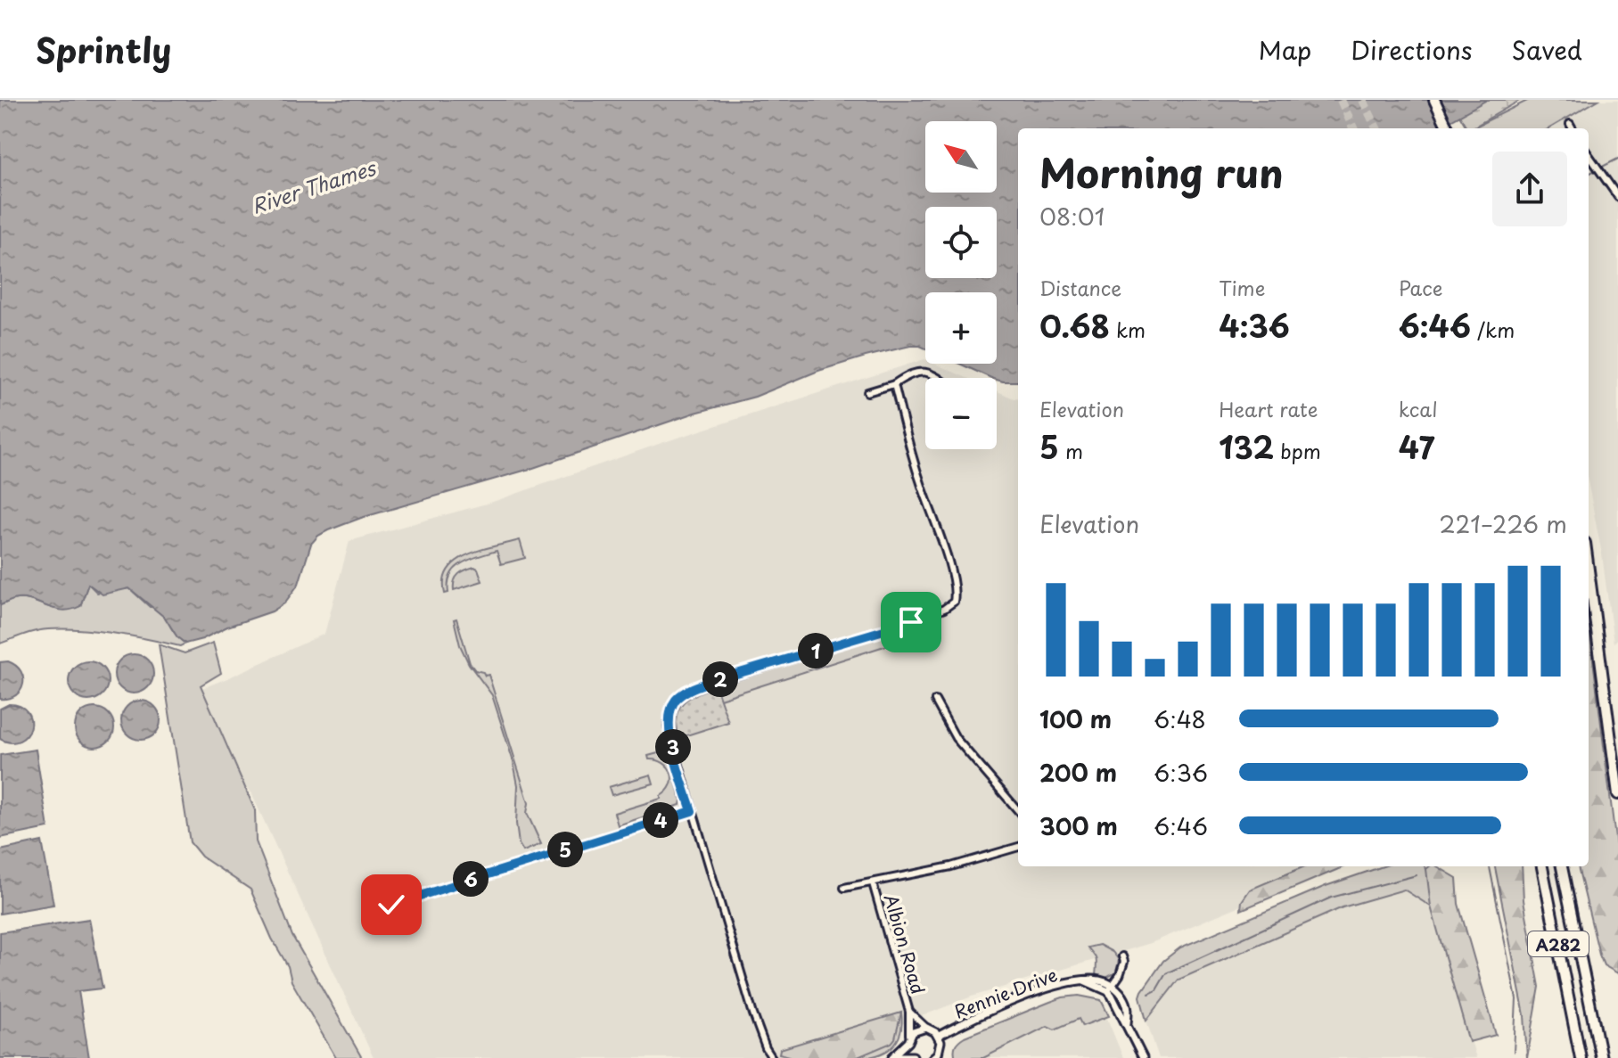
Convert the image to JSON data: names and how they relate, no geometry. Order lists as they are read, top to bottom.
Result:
{
  "streets": {
    "highway": ["A282"],
    "street": ["Albion Road", "Rennie Drive"]
  },
  "crossings": [
    ["Albion Road", "Rennie Drive"]
  ],
  "water": ["River Thames"],
  "north": "top left",
  "page": {
    "header": "Sprintly",
    "nav": ["Map", "Directions", "Saved"],
    "map_buttons": ["+", "−"],
    "heading": ["Morning run", "08:01"],
    "stats": [
      ["Distance", "0.68 km"],
      ["Time", "4:36"],
      ["Pace", "6:46 /km"],
      ["Elevation", "5 m"],
      ["Heart rate", "132 bpm"],
      ["kcal", "47"]
    ],
    "chart": ["Elevation", "221–226 m"],
    "pins": [
      "1",
      "2",
      "3",
      "4",
      "5",
      "6"
    ],
    "list": [
      {
        "name": "100 m",
        "note": "6:48"
      },
      {
        "name": "200 m",
        "note": "6:36"
      },
      {
        "name": "300 m",
        "note": "6:46"
      }
    ]
  }
}
